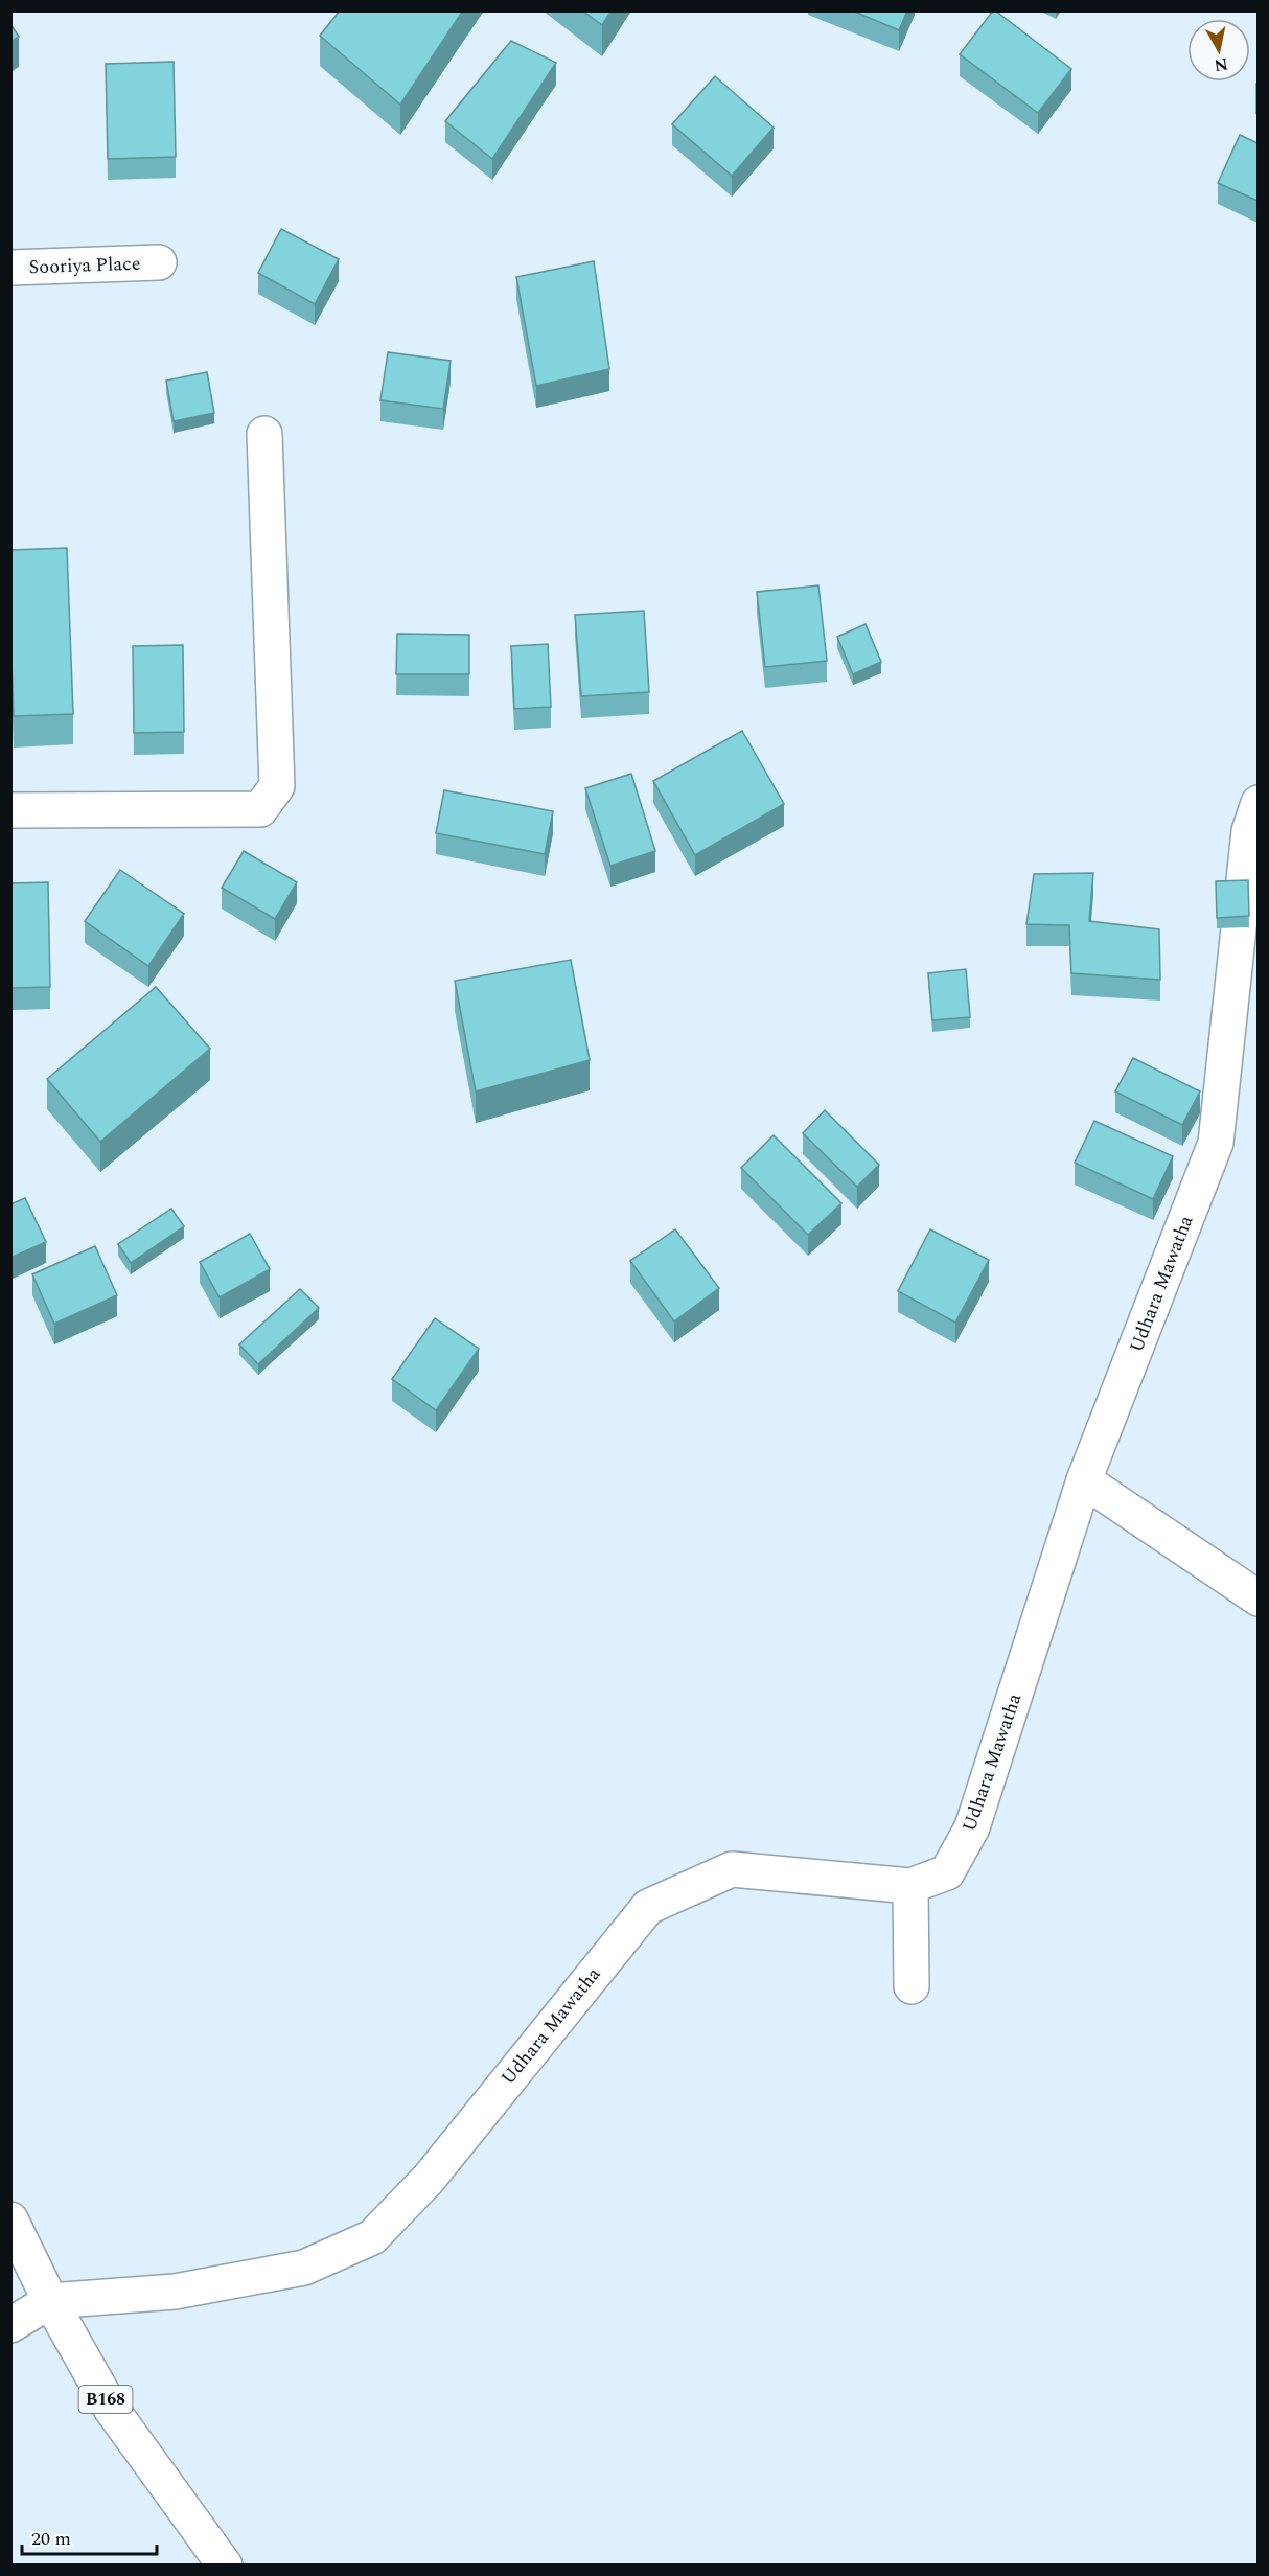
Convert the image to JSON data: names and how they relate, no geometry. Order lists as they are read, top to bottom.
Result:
{
  "streets": {
    "street": ["Sooriya Place", "Udhara Mawatha", "B168"]
  },
  "crossings": [
    ["Udhara Mawatha", "B168"]
  ],
  "scale_bar": "20 m",
  "north": "bottom"
}
